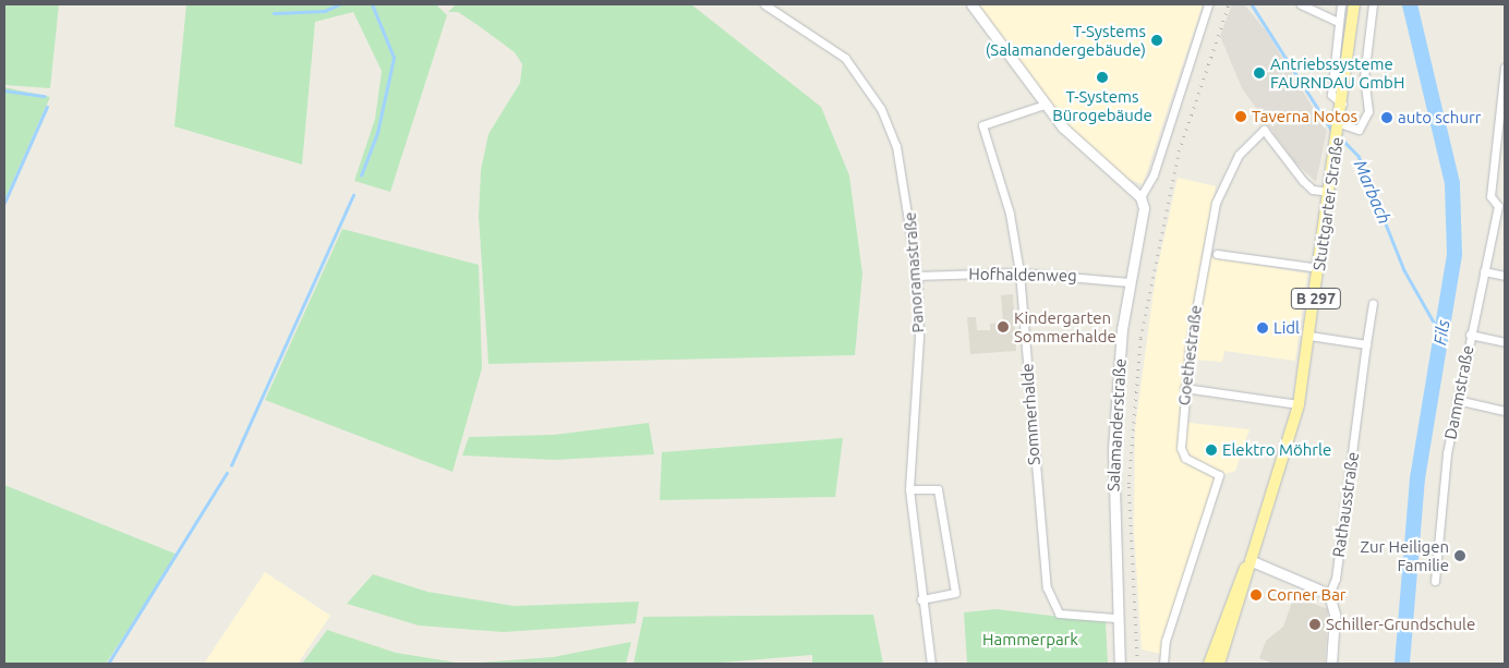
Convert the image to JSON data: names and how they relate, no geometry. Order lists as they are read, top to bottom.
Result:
{
  "streets": {
    "main road": ["Stuttgarter Straße", "B 297"],
    "street": [
      "Panoramastraße",
      "Hofhaldenweg",
      "Goethestraße",
      "Dammstraße",
      "Sommerhalde",
      "Salamanderstraße",
      "Rathausstraße"
    ]
  },
  "crossings": [
    ["Stuttgarter Straße", "Goethestraße"],
    ["Panoramastraße", "Hofhaldenweg"],
    ["Hofhaldenweg", "Sommerhalde"],
    ["Hofhaldenweg", "Salamanderstraße"],
    ["Sommerhalde", "Salamanderstraße"]
  ],
  "water": ["Marbach", "Fils"],
  "parks": ["Hammerpark"],
  "places": [
    "T-Systems (Salamandergebäude)",
    "Antriebssysteme FAURNDAU GmbH",
    "T-Systems Bürogebäude",
    "Taverna Notos",
    "auto schurr",
    "Kindergarten Sommerhalde",
    "Lidl",
    "Elektro Möhrle",
    "Zur Heiligen Familie",
    "Corner Bar",
    "Schiller-Grundschule"
  ]
}
